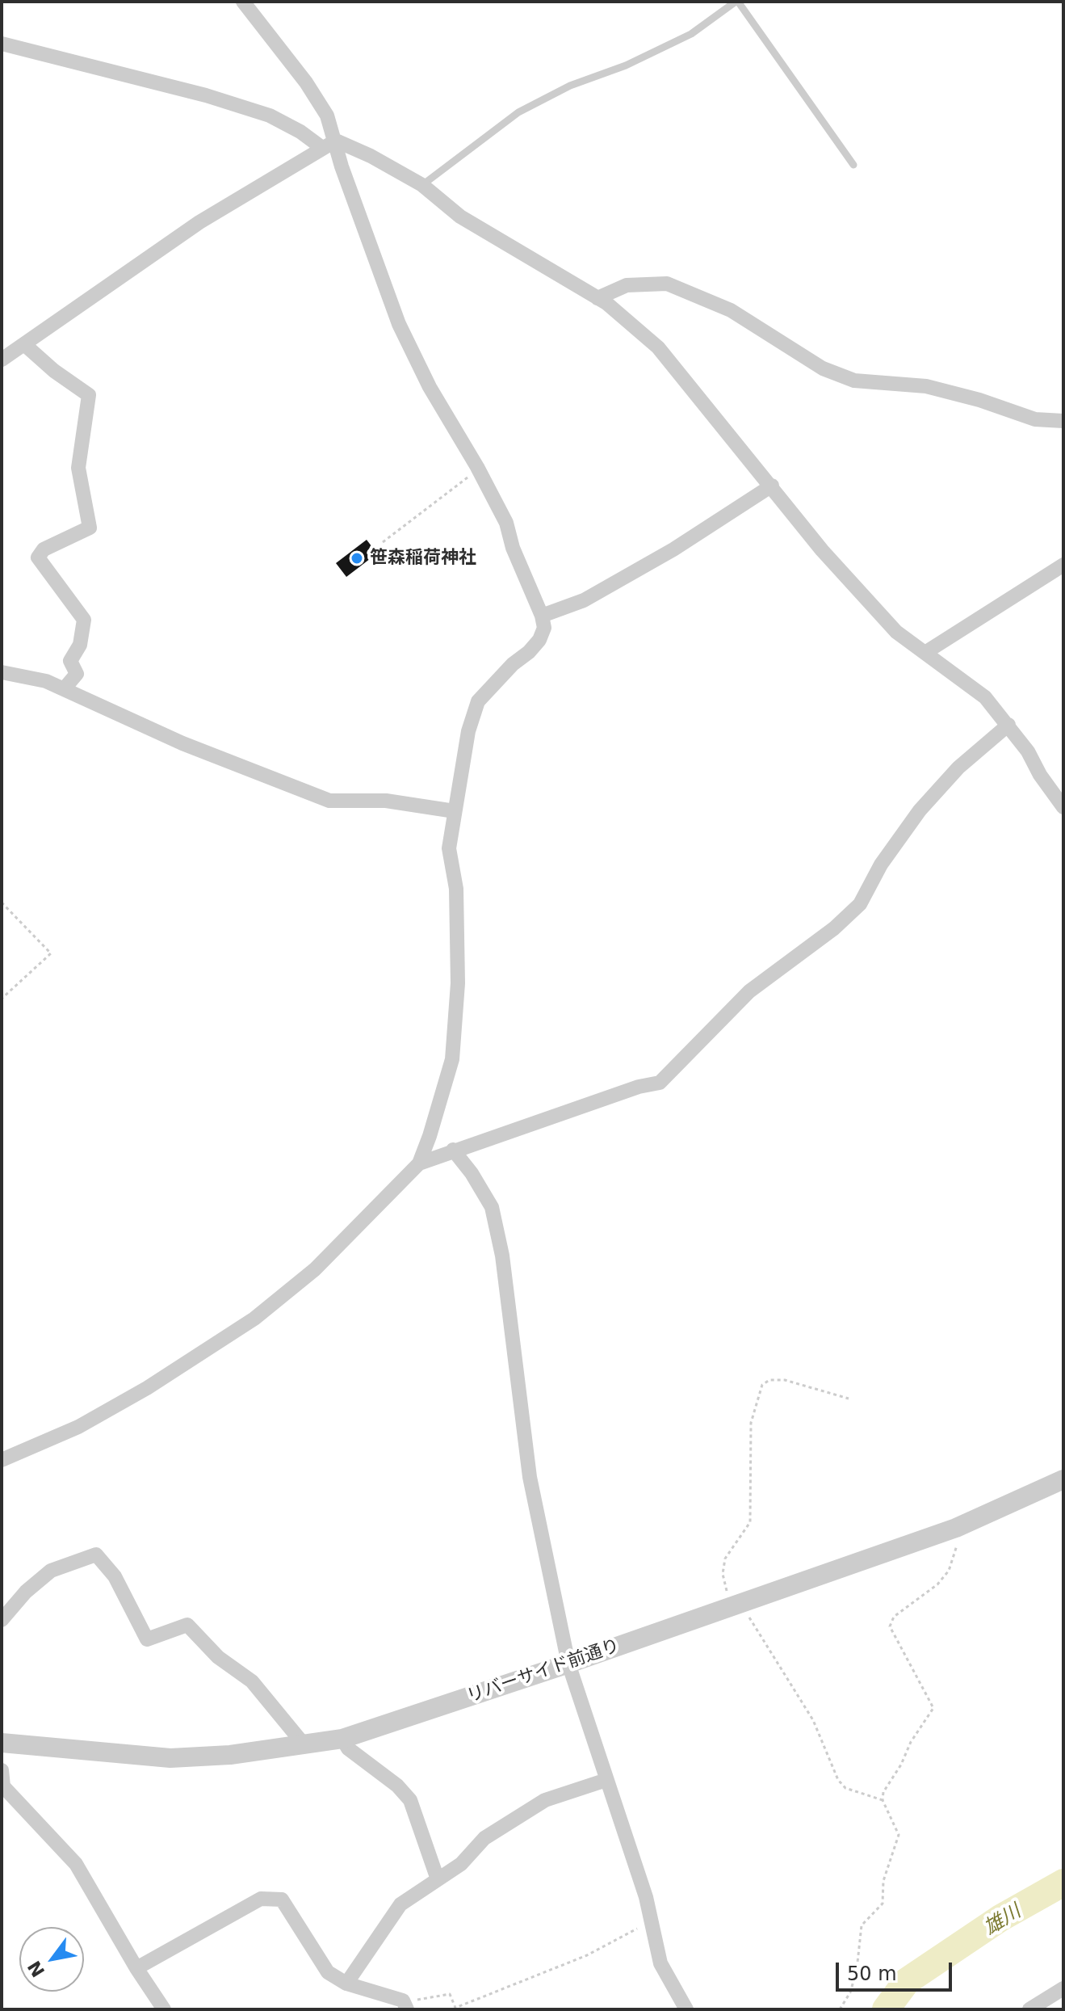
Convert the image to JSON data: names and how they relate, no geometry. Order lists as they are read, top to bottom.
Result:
{
  "streets": {
    "street": ["リバーサイド前通り"]
  },
  "water": ["雄川"],
  "places": ["笹森稲荷神社"],
  "scale_bar": "50 m",
  "north": "bottom left"
}
